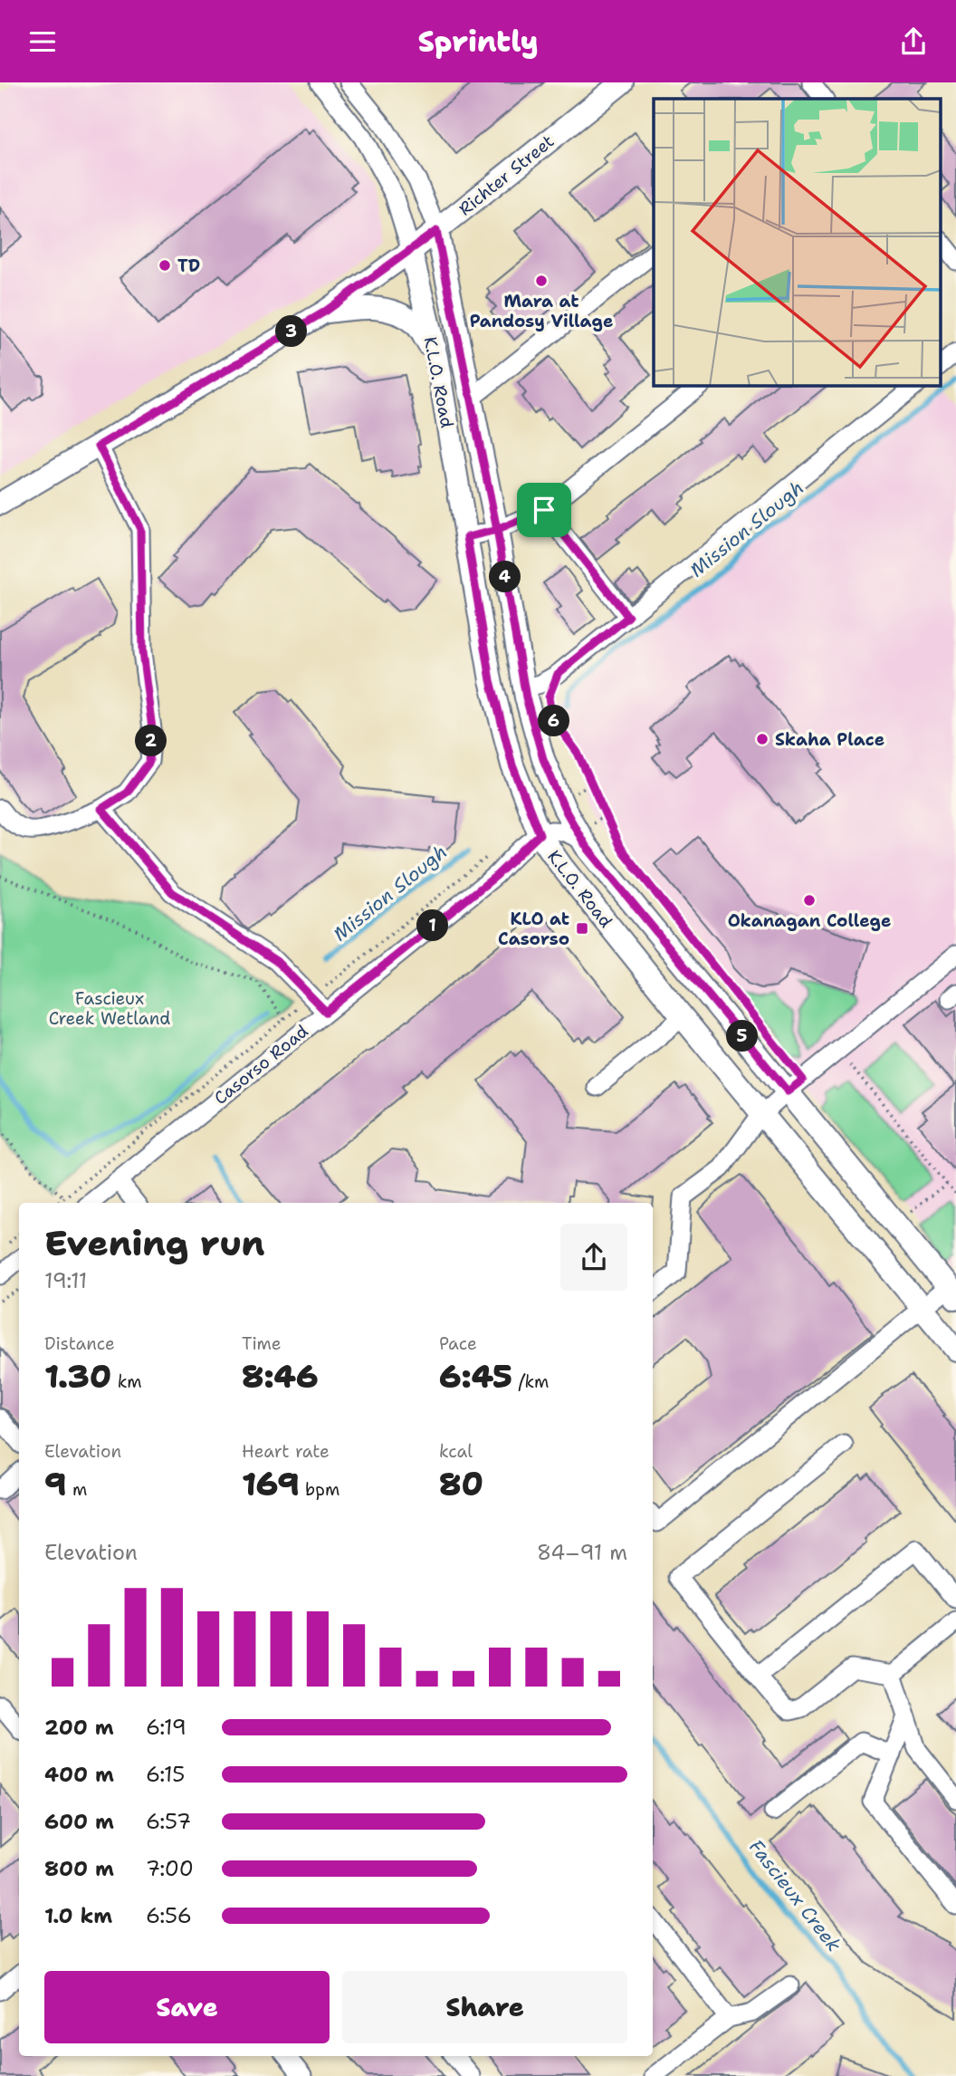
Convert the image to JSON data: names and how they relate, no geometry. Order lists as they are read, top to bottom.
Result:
{
  "streets": {
    "main road": ["Richter Street", "K.L.O. Road"],
    "street": ["Casorso Road"]
  },
  "crossings": [
    ["Richter Street", "K.L.O. Road"],
    ["K.L.O. Road", "Casorso Road"]
  ],
  "water": ["Mission Slough", "Fascieux Creek"],
  "parks": ["Fascieux Creek Wetland"],
  "places": {
    "other": [
      "TD",
      "Mara at Pandosy Village",
      "Skaha Place",
      "Okanagan College"
    ],
    "transit": ["KLO at Casorso"]
  },
  "page": {
    "header": "Sprintly",
    "pins": [
      "3",
      "4",
      "6",
      "2",
      "1",
      "5"
    ],
    "heading": ["Evening run", "19:11"],
    "stats": [
      ["Distance", "1.30 km"],
      ["Time", "8:46"],
      ["Pace", "6:45 /km"],
      ["Elevation", "9 m"],
      ["Heart rate", "169 bpm"],
      ["kcal", "80"]
    ],
    "chart": ["Elevation", "84–91 m"],
    "list": [
      {
        "name": "200 m",
        "note": "6:19"
      },
      {
        "name": "400 m",
        "note": "6:15"
      },
      {
        "name": "600 m",
        "note": "6:57"
      },
      {
        "name": "800 m",
        "note": "7:00"
      },
      {
        "name": "1.0 km",
        "note": "6:56"
      }
    ],
    "buttons": ["Save", "Share"]
  }
}
